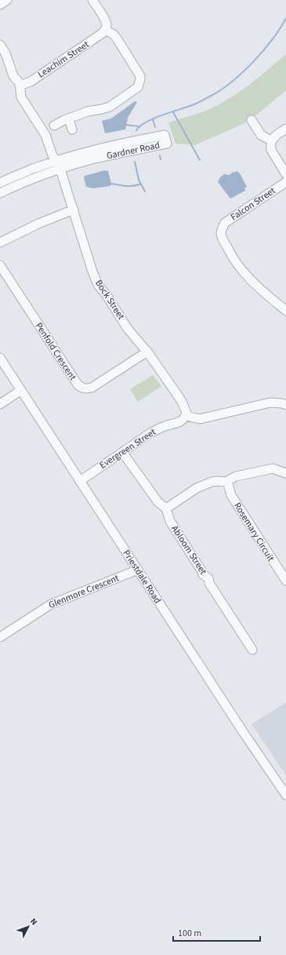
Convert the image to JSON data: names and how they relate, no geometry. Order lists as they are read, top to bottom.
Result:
{
  "streets": {
    "street": [
      "Leachim Street",
      "Gardner Road",
      "Falcon Street",
      "Bock Street",
      "Penfold Crescent",
      "Evergreen Street",
      "Rosemary Circuit",
      "Abloom Street",
      "Priestdale Road",
      "Glenmore Crescent"
    ]
  },
  "crossings": [
    ["Leachim Street", "Bock Street"],
    ["Gardner Road", "Bock Street"],
    ["Bock Street", "Penfold Crescent"],
    ["Bock Street", "Evergreen Street"],
    ["Evergreen Street", "Abloom Street"],
    ["Evergreen Street", "Priestdale Road"],
    ["Priestdale Road", "Glenmore Crescent"]
  ],
  "scale_bar": "100 m",
  "north": "top right"
}
